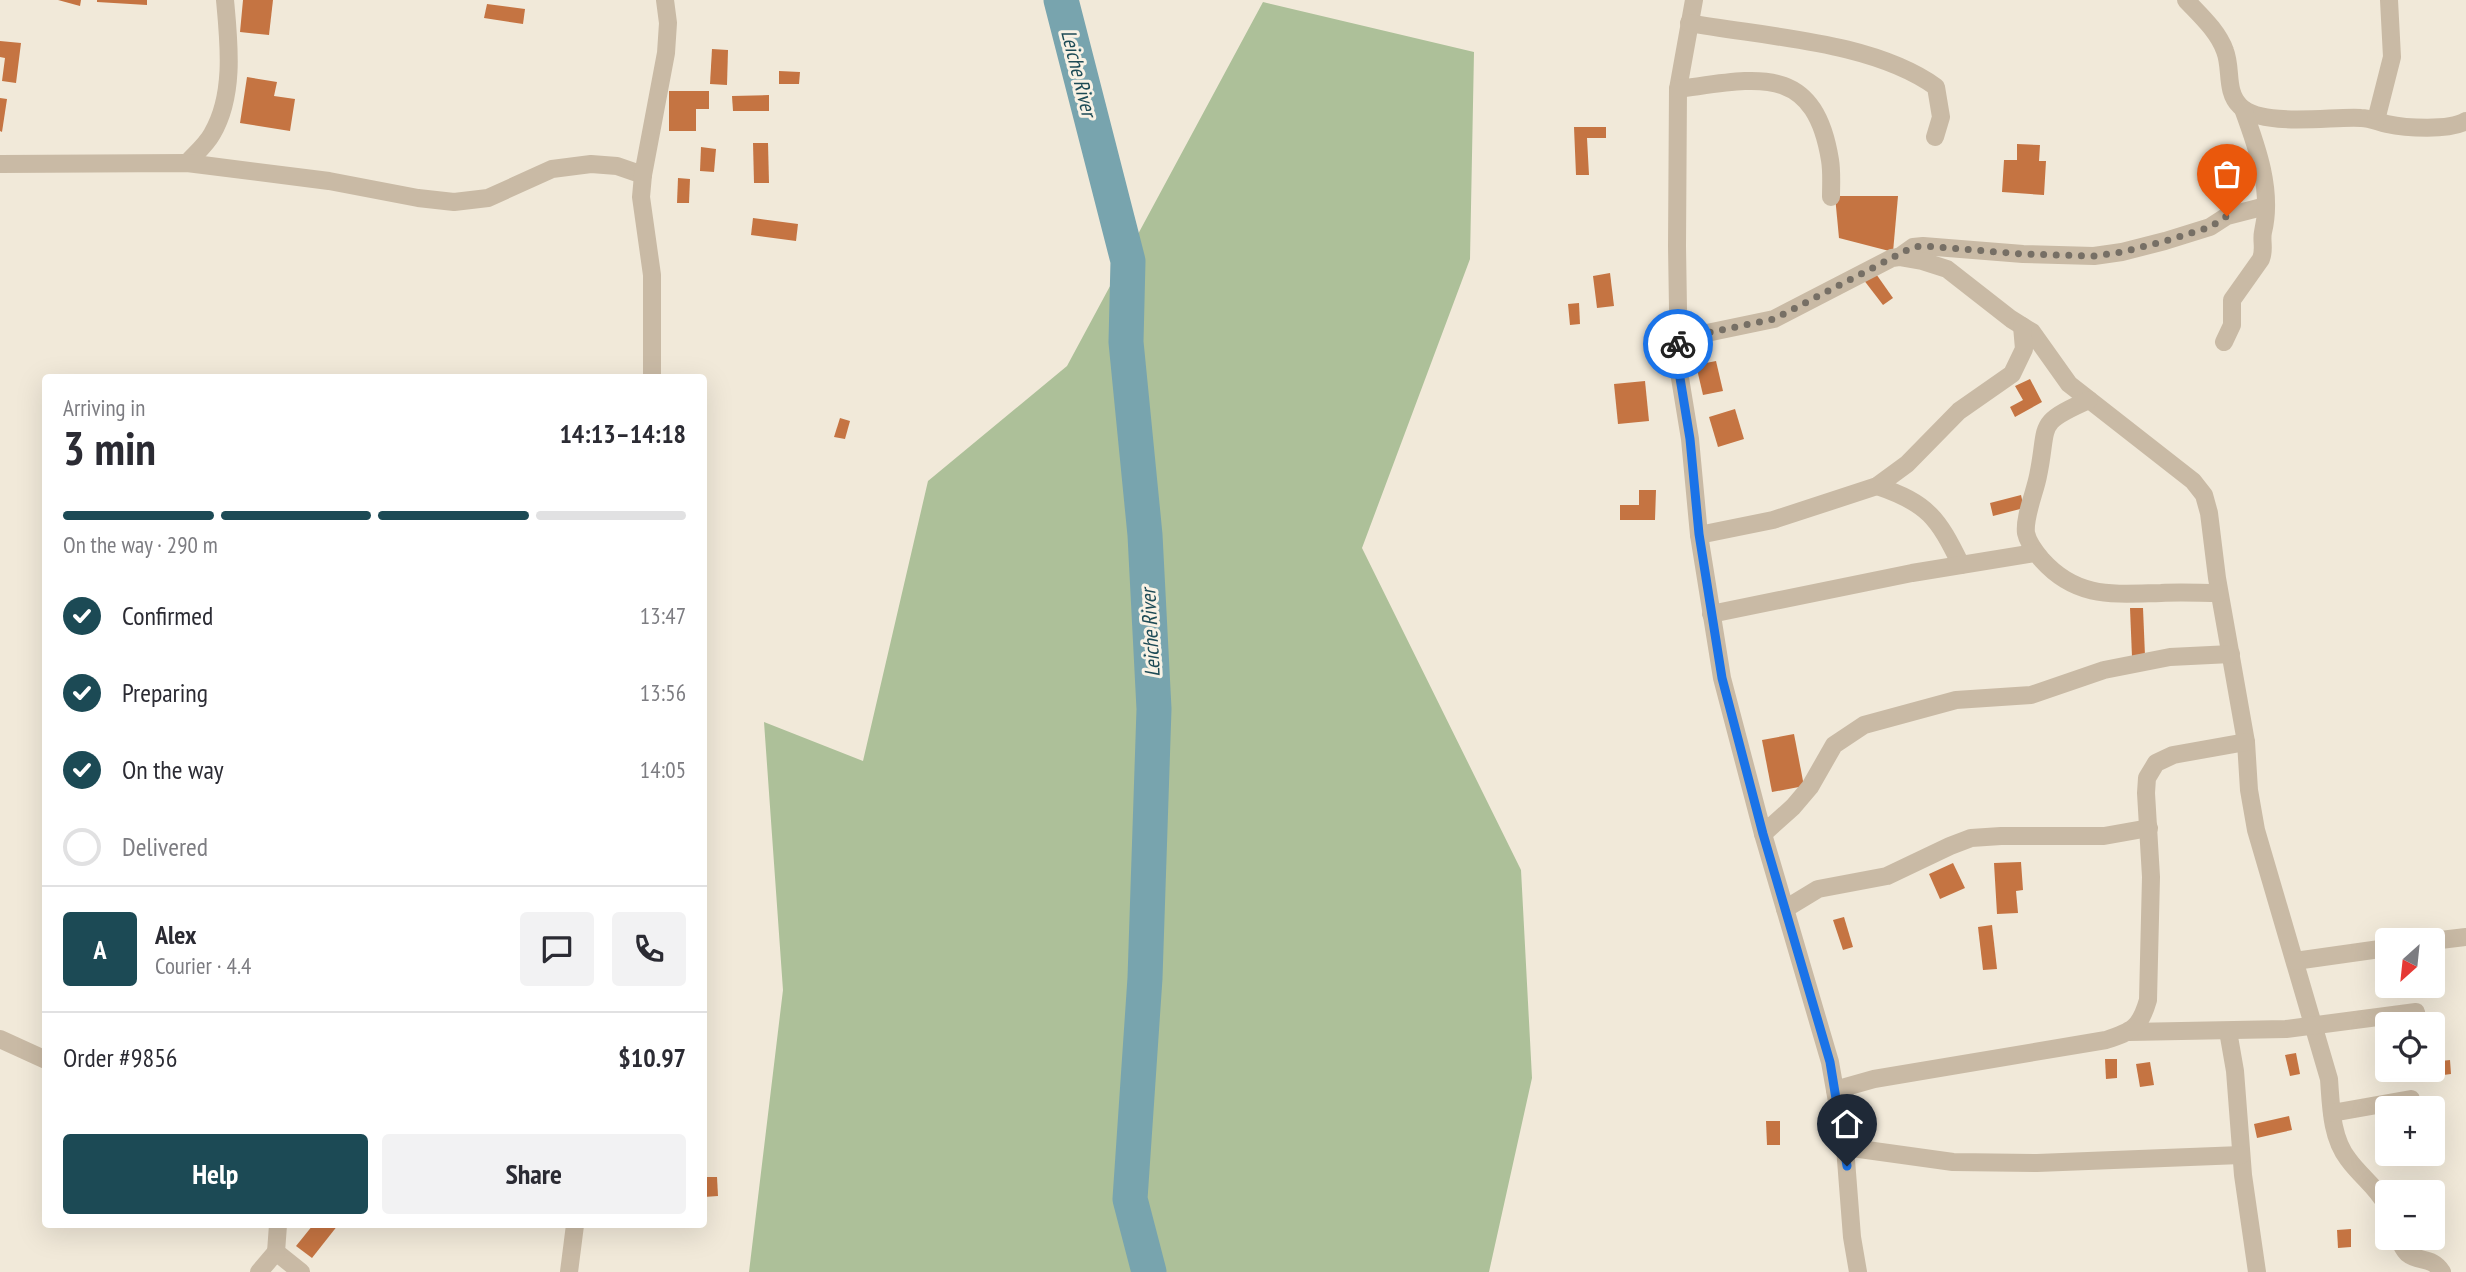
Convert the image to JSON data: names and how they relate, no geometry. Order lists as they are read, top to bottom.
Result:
{
  "water": ["Leiche River"],
  "north": "bottom left",
  "page": {
    "heading": ["3 min", "Arriving in", "14:13–14:18"],
    "panel": [
      "Alex",
      "Courier · 4.4",
      "Order #9856",
      "$10.97"
    ],
    "bar": "On the way · 290 m",
    "list": [
      ["Confirmed", "13:47"],
      ["Preparing", "13:56"],
      ["On the way", "14:05"],
      "Delivered"
    ],
    "round": "A",
    "map_buttons": ["+", "−"],
    "buttons": ["Help", "Share"]
  }
}
